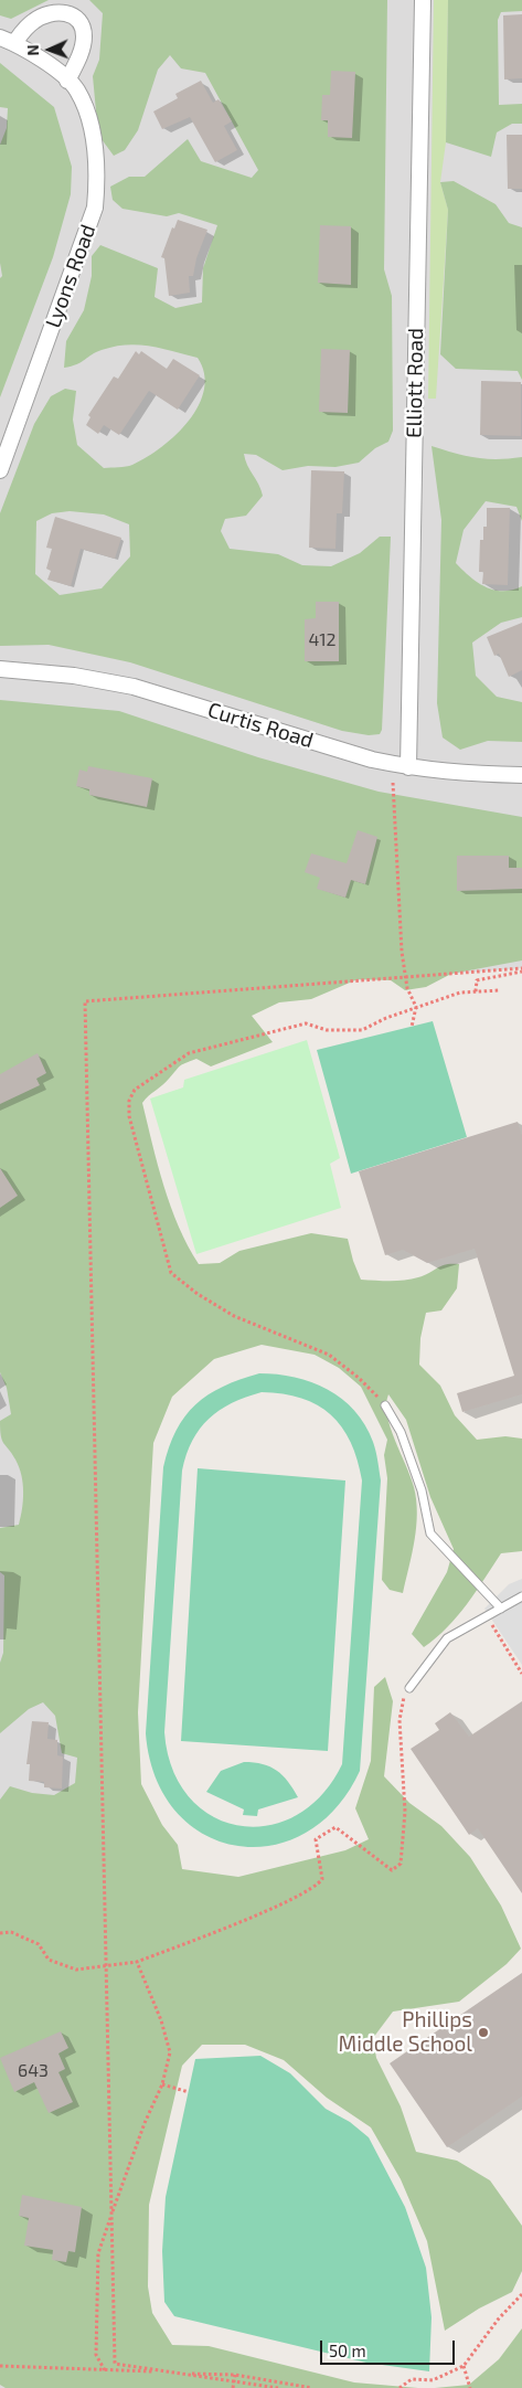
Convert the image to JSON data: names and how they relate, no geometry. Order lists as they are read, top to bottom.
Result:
{
  "streets": {
    "street": ["Lyons Road", "Elliott Road", "Curtis Road"]
  },
  "crossings": [
    ["Elliott Road", "Curtis Road"]
  ],
  "places": ["Phillips Middle School"],
  "house_numbers": ["412", "643"],
  "scale_bar": "50 m",
  "north": "left"
}
